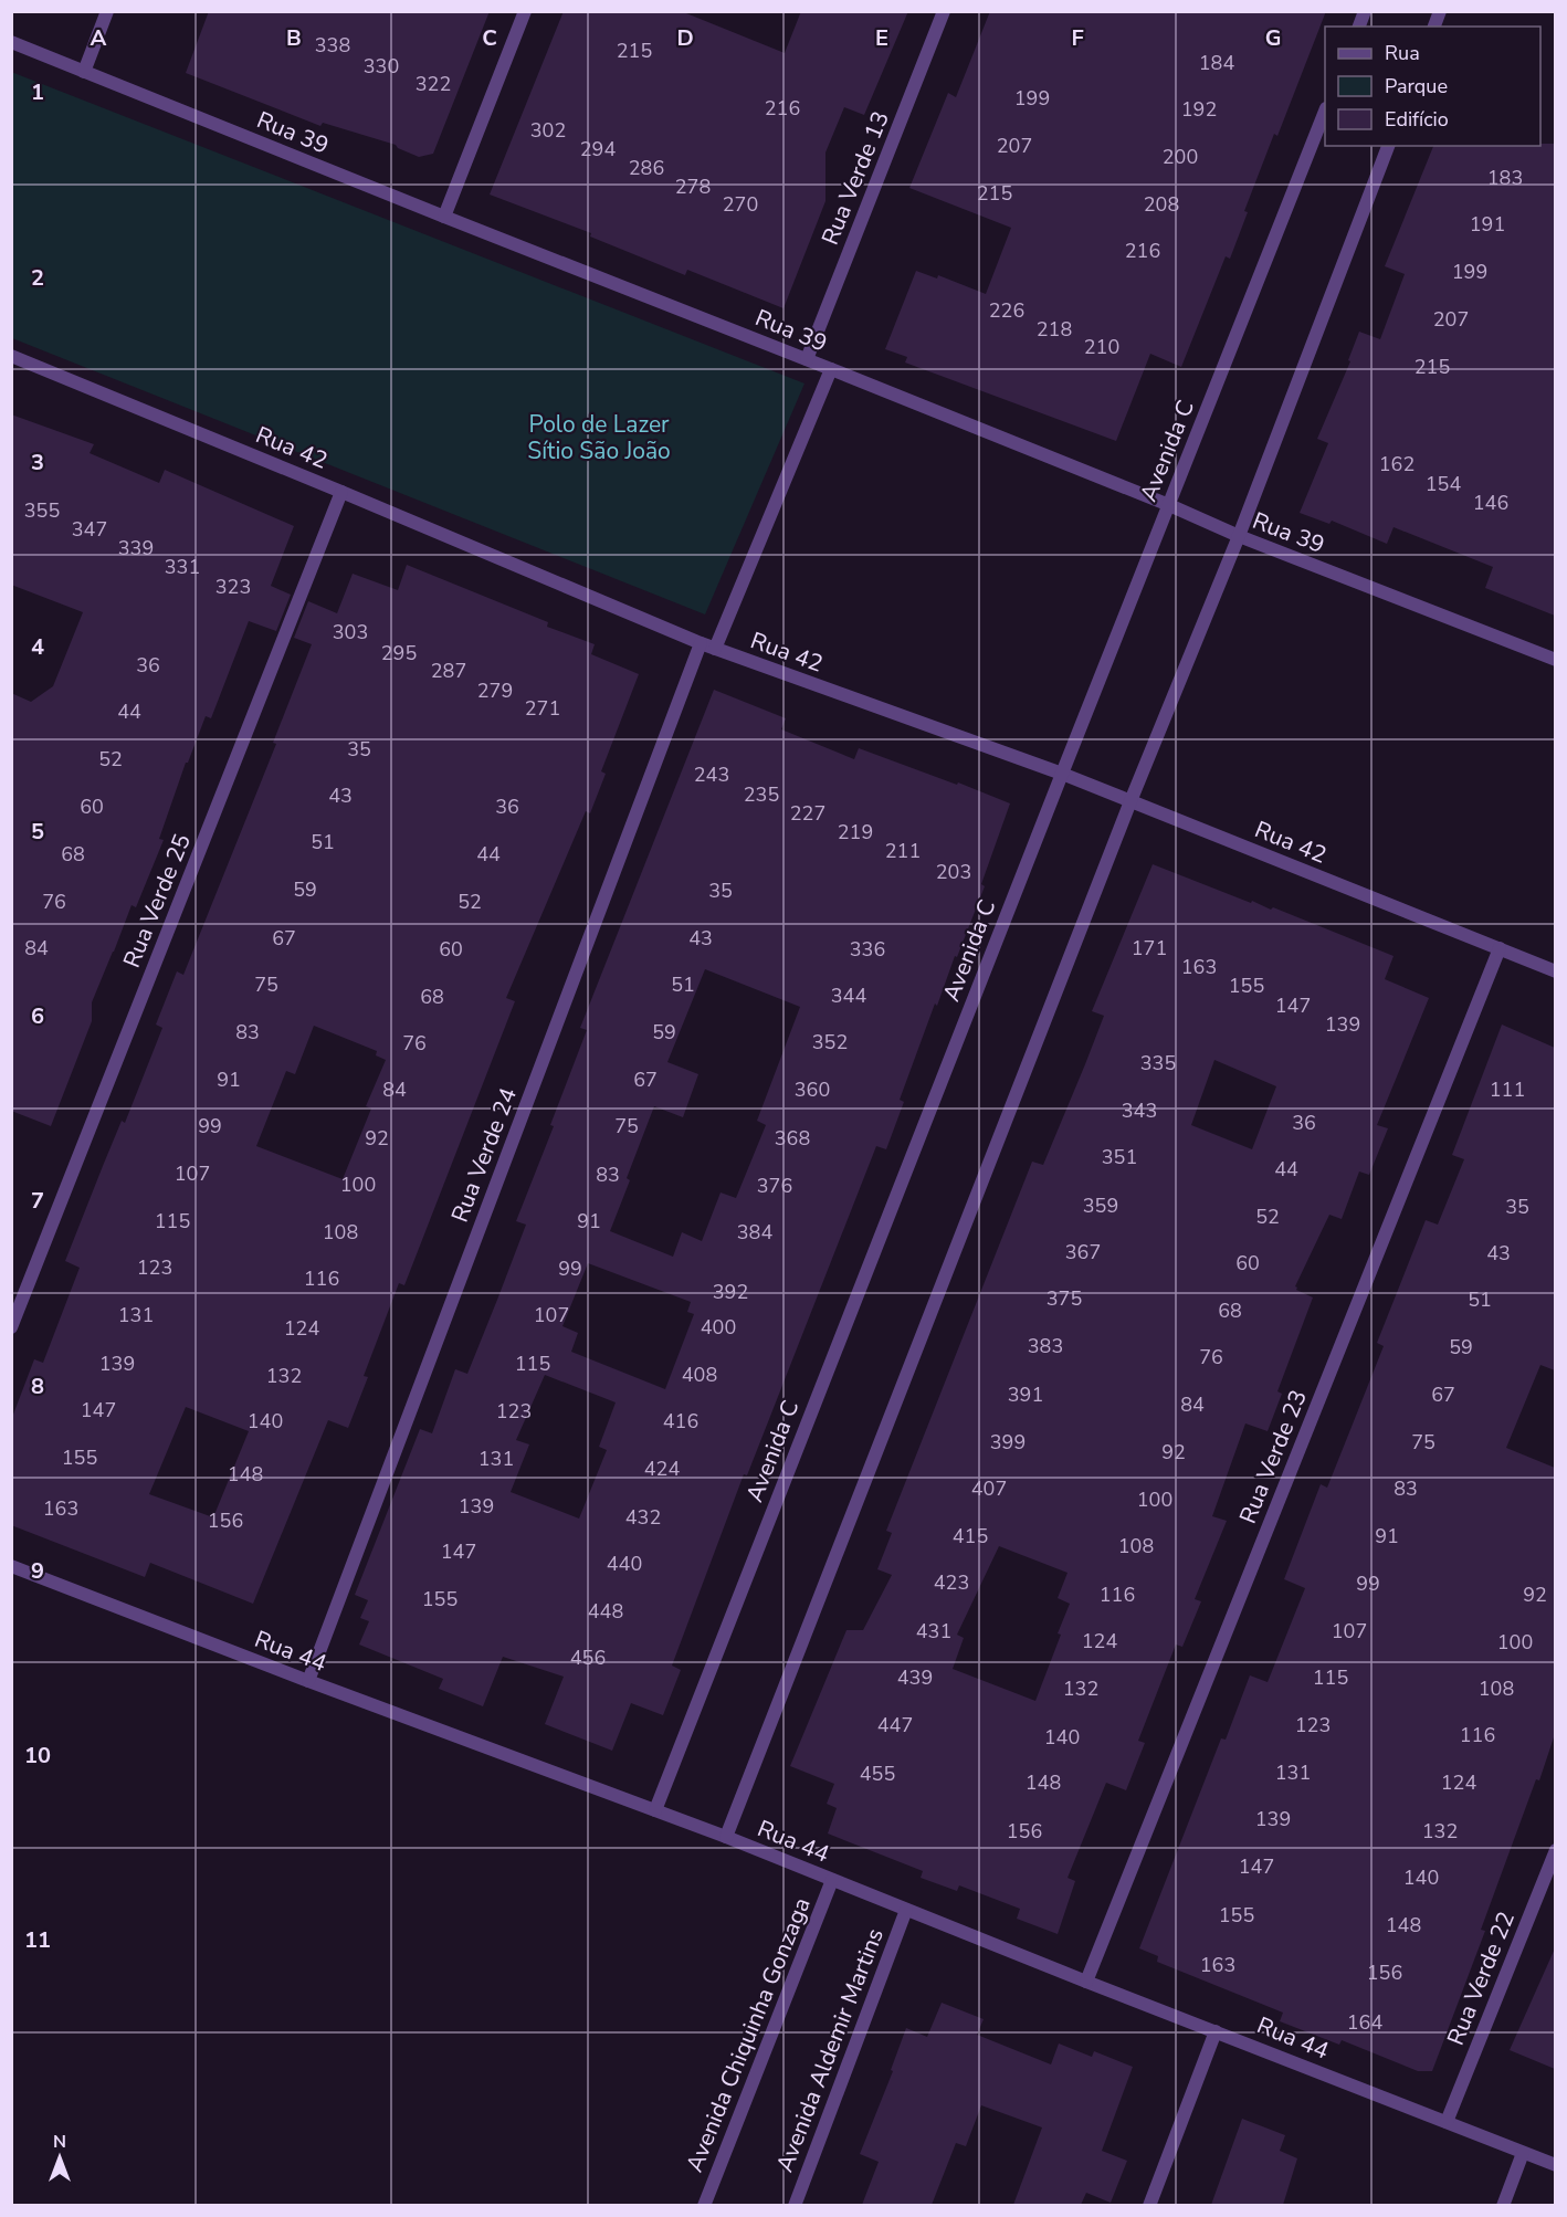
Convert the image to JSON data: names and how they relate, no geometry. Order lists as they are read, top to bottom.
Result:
{
  "streets": {
    "street": [
      "Rua 39",
      "Rua Verde 13",
      "Rua 42",
      "Avenida C",
      "Rua Verde 25",
      "Rua Verde 24",
      "Rua Verde 23",
      "Rua 44",
      "Rua Verde 22",
      "Avenida Chiquinha Gonzaga",
      "Avenida Aldemir Martins"
    ]
  },
  "crossings": [
    ["Rua 39", "Rua Verde 13"],
    ["Rua 39", "Avenida C"],
    ["Rua 42", "Avenida C"],
    ["Rua 42", "Rua Verde 25"],
    ["Rua 42", "Rua Verde 24"],
    ["Rua 42", "Rua Verde 23"],
    ["Avenida C", "Rua 44"],
    ["Rua Verde 24", "Rua 44"],
    ["Rua Verde 23", "Rua 44"],
    ["Rua 44", "Rua Verde 22"],
    ["Rua 44", "Avenida Chiquinha Gonzaga"],
    ["Rua 44", "Avenida Aldemir Martins"]
  ],
  "parks": ["Polo de Lazer Sítio São João"],
  "house_numbers": [
    "338",
    "215",
    "184",
    "330",
    "322",
    "199",
    "216",
    "192",
    "302",
    "207",
    "294",
    "200",
    "286",
    "183",
    "278",
    "215",
    "270",
    "208",
    "191",
    "216",
    "199",
    "226",
    "207",
    "218",
    "210",
    "215",
    "162",
    "154",
    "146",
    "355",
    "347",
    "339",
    "331",
    "323",
    "303",
    "295",
    "36",
    "287",
    "279",
    "271",
    "44",
    "35",
    "52",
    "243",
    "235",
    "43",
    "60",
    "36",
    "227",
    "219",
    "51",
    "211",
    "68",
    "44",
    "203",
    "59",
    "35",
    "76",
    "52",
    "67",
    "43",
    "84",
    "171",
    "60",
    "336",
    "163",
    "75",
    "51",
    "155",
    "344",
    "68",
    "147",
    "139",
    "83",
    "59",
    "352",
    "76",
    "335",
    "91",
    "67",
    "84",
    "360",
    "111",
    "343",
    "36",
    "99",
    "75",
    "92",
    "368",
    "351",
    "44",
    "107",
    "83",
    "100",
    "376",
    "359",
    "35",
    "52",
    "115",
    "91",
    "108",
    "384",
    "367",
    "43",
    "60",
    "123",
    "99",
    "116",
    "392",
    "375",
    "51",
    "68",
    "131",
    "107",
    "400",
    "124",
    "383",
    "59",
    "76",
    "139",
    "115",
    "408",
    "132",
    "391",
    "67",
    "84",
    "147",
    "123",
    "140",
    "416",
    "399",
    "75",
    "92",
    "155",
    "131",
    "424",
    "148",
    "407",
    "83",
    "100",
    "139",
    "163",
    "432",
    "156",
    "415",
    "91",
    "108",
    "147",
    "440",
    "423",
    "99",
    "116",
    "92",
    "155",
    "448",
    "431",
    "107",
    "124",
    "100",
    "456",
    "439",
    "115",
    "132",
    "108",
    "447",
    "123",
    "116",
    "140",
    "131",
    "455",
    "148",
    "124",
    "139",
    "156",
    "132",
    "147",
    "140",
    "155",
    "148",
    "163",
    "156",
    "164"
  ],
  "legend": ["Rua", "Parque", "Edifício"],
  "north": "top",
  "grid": {
    "columns": [
      "A",
      "B",
      "C",
      "D",
      "E",
      "F",
      "G"
    ],
    "rows": [
      "1",
      "2",
      "3",
      "4",
      "5",
      "6",
      "7",
      "8",
      "9",
      "10",
      "11"
    ]
  }
}
